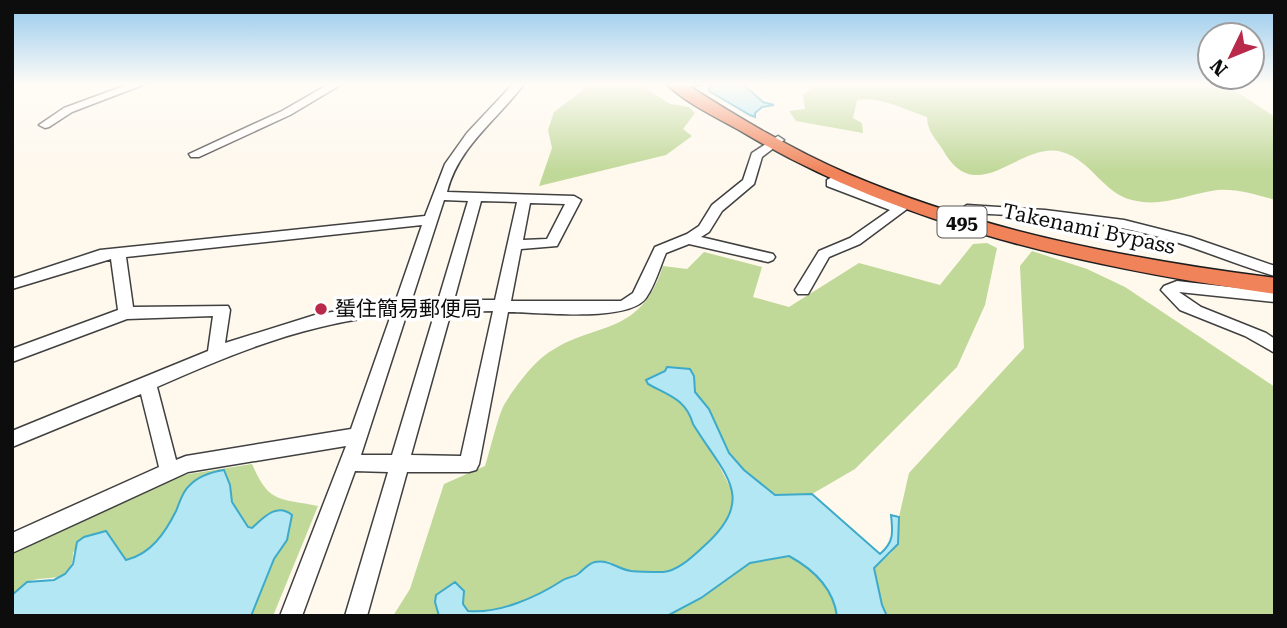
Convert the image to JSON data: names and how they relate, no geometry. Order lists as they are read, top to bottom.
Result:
{
  "streets": {
    "highway": ["495", "Takenami Bypass"]
  },
  "places": ["蜑住簡易郵便局"],
  "north": "bottom left"
}
